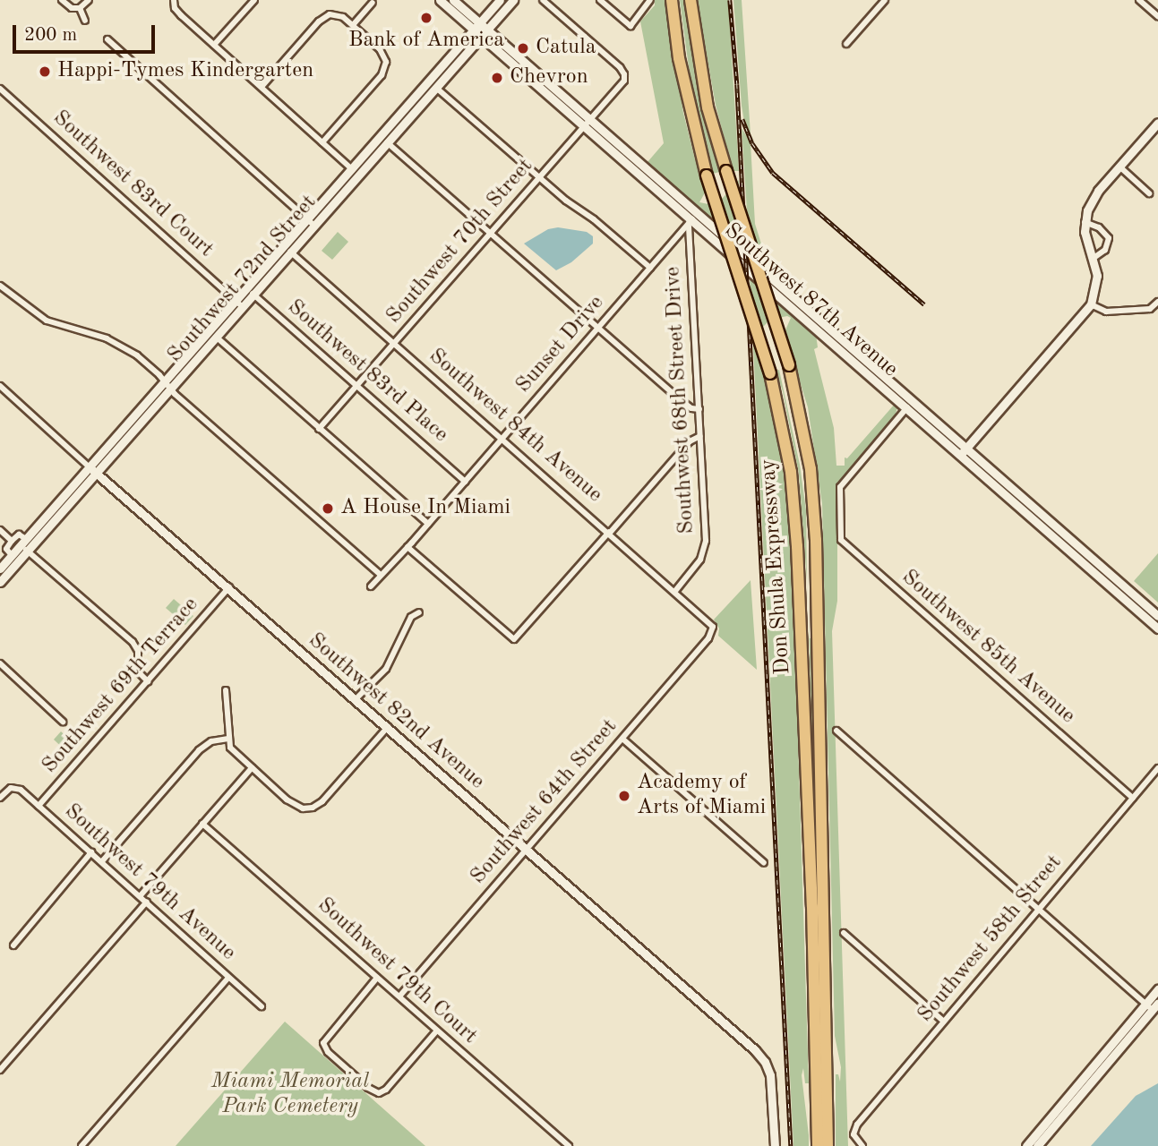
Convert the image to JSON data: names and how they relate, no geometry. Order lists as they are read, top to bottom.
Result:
{
  "streets": {
    "highway": ["Don Shula Expressway"],
    "main road": ["Southwest 72nd Street", "Southwest 87th Avenue", "Southwest 82nd Avenue"],
    "street": [
      "Southwest 83rd Court",
      "Southwest 70th Street",
      "Sunset Drive",
      "Southwest 83rd Place",
      "Southwest 68th Street Drive",
      "Southwest 84th Avenue",
      "Southwest 85th Avenue",
      "Southwest 69th Terrace",
      "Southwest 64th Street",
      "Southwest 79th Avenue",
      "Southwest 58th Street",
      "Southwest 79th Court"
    ]
  },
  "crossings": [
    ["Southwest 83rd Court", "Southwest 72nd Street"],
    ["Southwest 70th Street", "Southwest 87th Avenue"],
    ["Southwest 70th Street", "Southwest 83rd Place"],
    ["Southwest 70th Street", "Southwest 84th Avenue"],
    ["Southwest 72nd Street", "Southwest 87th Avenue"],
    ["Southwest 72nd Street", "Southwest 83rd Place"],
    ["Southwest 72nd Street", "Southwest 84th Avenue"],
    ["Southwest 72nd Street", "Southwest 82nd Avenue"],
    ["Southwest 87th Avenue", "Sunset Drive"],
    ["Southwest 87th Avenue", "Southwest 68th Street Drive"],
    ["Southwest 87th Avenue", "Southwest 85th Avenue"],
    ["Sunset Drive", "Southwest 83rd Place"],
    ["Sunset Drive", "Southwest 68th Street Drive"],
    ["Sunset Drive", "Southwest 84th Avenue"],
    ["Southwest 68th Street Drive", "Southwest 84th Avenue"],
    ["Southwest 84th Avenue", "Southwest 64th Street"],
    ["Southwest 85th Avenue", "Southwest 58th Street"],
    ["Southwest 69th Terrace", "Southwest 82nd Avenue"],
    ["Southwest 69th Terrace", "Southwest 79th Avenue"],
    ["Southwest 82nd Avenue", "Southwest 64th Street"],
    ["Southwest 64th Street", "Southwest 79th Court"]
  ],
  "parks": ["Miami Memorial Park Cemetery"],
  "places": [
    "Bank of America",
    "Catula",
    "Happi-Tymes Kindergarten",
    "Chevron",
    "A House In Miami",
    "Academy of Arts of Miami"
  ],
  "scale_bar": "200 m"
}
